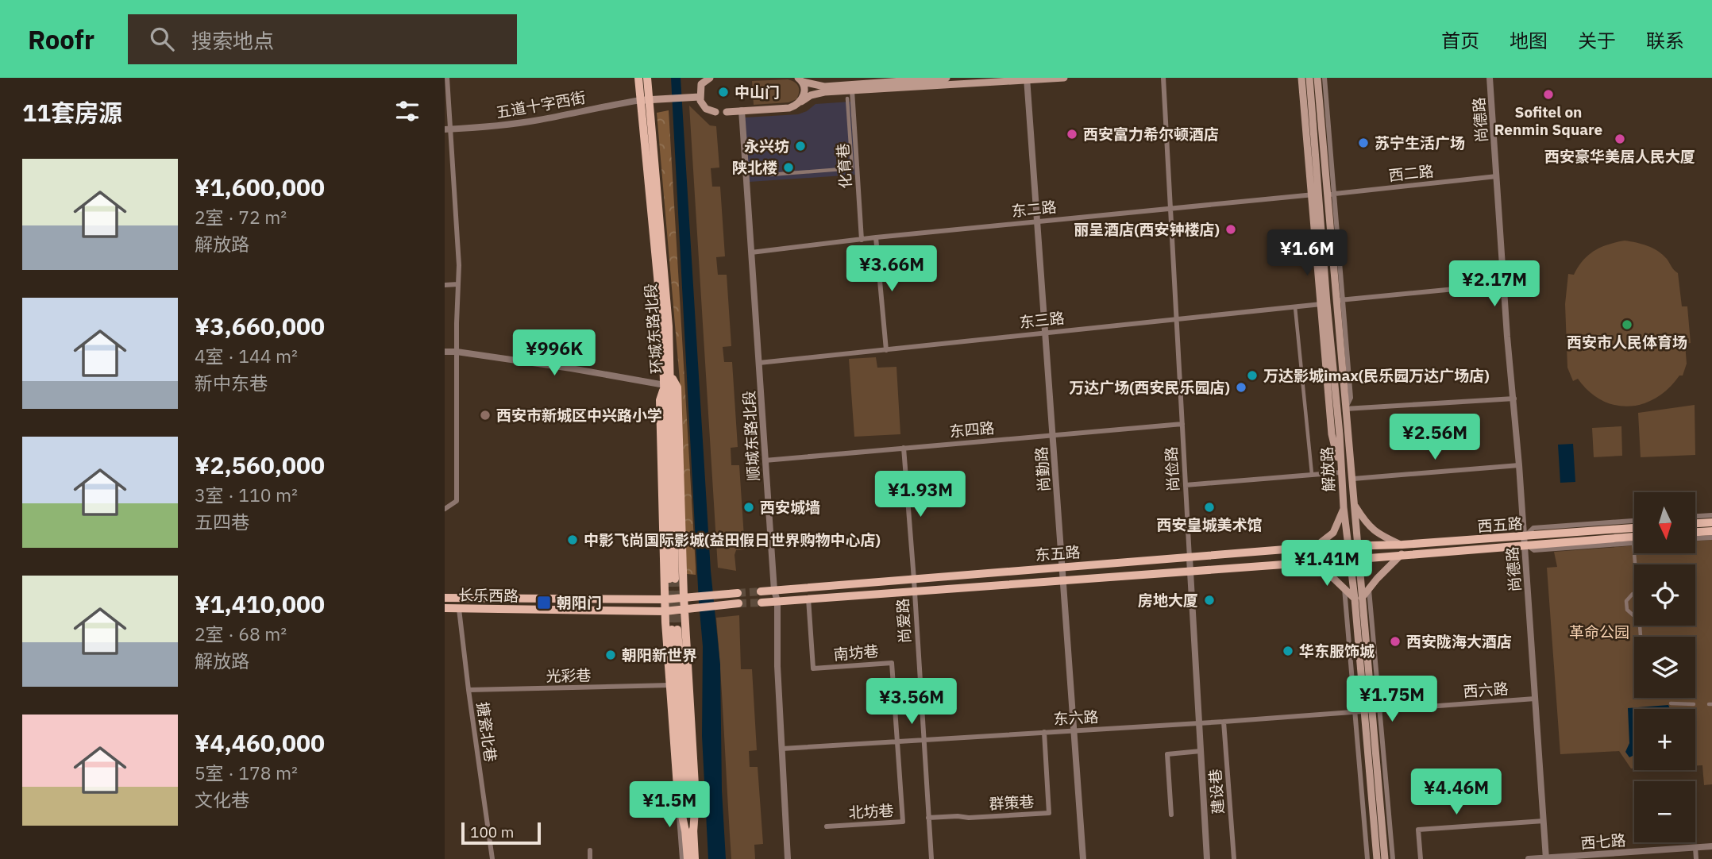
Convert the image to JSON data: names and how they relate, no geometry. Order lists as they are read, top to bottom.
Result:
{
  "streets": {
    "main road": [
      "环城东路北段",
      "解放路",
      "西五路",
      "东五路",
      "长乐西路"
    ],
    "street": [
      "五道十字西街",
      "尚德路",
      "化育巷",
      "西二路",
      "东二路",
      "东三路",
      "东四路",
      "顺城东路北段",
      "尚勤路",
      "尚俭路",
      "尚爱路",
      "南坊巷",
      "光彩巷",
      "西六路",
      "东六路",
      "搪瓷北巷",
      "建设巷",
      "群策巷",
      "北坊巷",
      "西七路"
    ]
  },
  "crossings": [
    ["五道十字西街", "环城东路北段"],
    ["尚德路", "西二路"],
    ["尚德路", "西五路"],
    ["尚德路", "西六路"],
    ["尚德路", "西七路"],
    ["化育巷", "东二路"],
    ["西二路", "东二路"],
    ["西二路", "解放路"],
    ["东二路", "顺城东路北段"],
    ["东二路", "尚勤路"],
    ["东二路", "尚俭路"],
    ["东二路", "解放路"],
    ["东三路", "顺城东路北段"],
    ["东三路", "尚勤路"],
    ["东三路", "尚俭路"],
    ["东三路", "解放路"],
    ["东四路", "顺城东路北段"],
    ["东四路", "尚勤路"],
    ["东四路", "尚俭路"],
    ["东四路", "尚爱路"],
    ["顺城东路北段", "东五路"],
    ["顺城东路北段", "东六路"],
    ["尚勤路", "东五路"],
    ["尚勤路", "东六路"],
    ["尚俭路", "东五路"],
    ["尚俭路", "东六路"],
    ["解放路", "西五路"],
    ["解放路", "东五路"],
    ["解放路", "西六路"],
    ["解放路", "东六路"],
    ["西五路", "东五路"],
    ["东五路", "尚爱路"],
    ["东五路", "南坊巷"],
    ["长乐西路", "搪瓷北巷"],
    ["尚爱路", "东六路"],
    ["尚爱路", "群策巷"],
    ["南坊巷", "东六路"],
    ["南坊巷", "北坊巷"],
    ["光彩巷", "搪瓷北巷"],
    ["西六路", "东六路"],
    ["东六路", "建设巷"],
    ["东六路", "群策巷"],
    ["东六路", "北坊巷"]
  ],
  "parks": ["革命公园"],
  "places": {
    "other": [
      "中山门",
      "Sofitel on Renmin Square",
      "西安富力希尔顿酒店",
      "西安豪华美居人民大厦",
      "苏宁生活广场",
      "永兴坊",
      "陕北楼",
      "丽呈酒店(西安钟楼店)",
      "西安市人民体育场",
      "万达影城imax(民乐园万达广场店)",
      "万达广场(西安民乐园店)",
      "西安市新城区中兴路小学",
      "西安城墙",
      "西安皇城美术馆",
      "中影飞尚国际影城(益田假日世界购物中心店)",
      "房地大厦",
      "西安陇海大酒店",
      "华东服饰城",
      "朝阳新世界"
    ],
    "transit": ["朝阳门"]
  },
  "scale_bar": "100 m",
  "north": "bottom",
  "page": {
    "header": "Roofr",
    "search": "搜索地点",
    "nav": [
      "首页",
      "地图",
      "关于",
      "联系"
    ],
    "heading": "11套房源",
    "list": [
      {
        "name": "¥1,600,000",
        "note": "2室 · 72 m² · 解放路"
      },
      {
        "name": "¥3,660,000",
        "note": "4室 · 144 m² · 新中东巷"
      },
      {
        "name": "¥2,560,000",
        "note": "3室 · 110 m² · 五四巷"
      },
      {
        "name": "¥1,410,000",
        "note": "2室 · 68 m² · 解放路"
      },
      {
        "name": "¥4,460,000",
        "note": "5室 · 178 m² · 文化巷"
      }
    ],
    "price": [
      "¥1.6M",
      "¥3.66M",
      "¥2.17M",
      "¥996K",
      "¥2.56M",
      "¥1.93M",
      "¥1.41M",
      "¥1.75M",
      "¥3.56M",
      "¥4.46M",
      "¥1.5M"
    ],
    "map_buttons": ["+", "−"],
    "scale": "100 m"
  }
}
